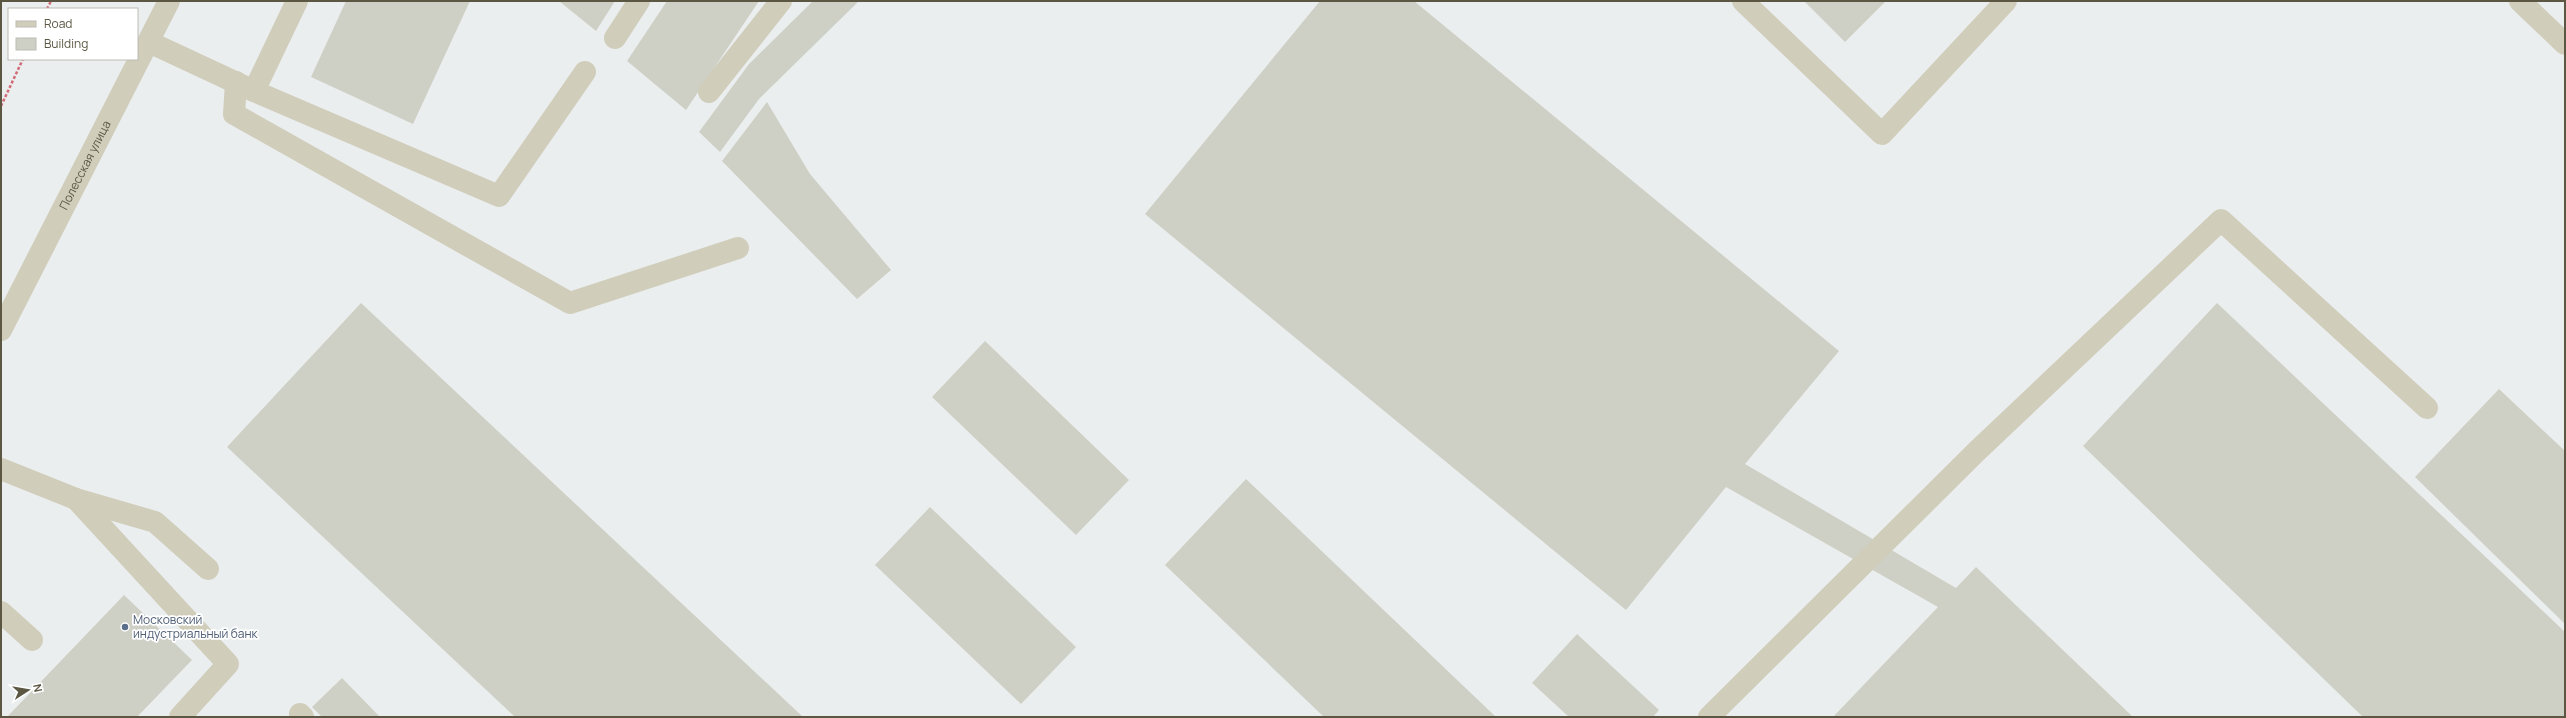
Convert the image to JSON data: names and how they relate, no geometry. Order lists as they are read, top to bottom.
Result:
{
  "streets": {
    "street": ["Полесская улица"]
  },
  "places": ["Московский индустриальный банк"],
  "legend": ["Road", "Building"],
  "north": "right"
}
